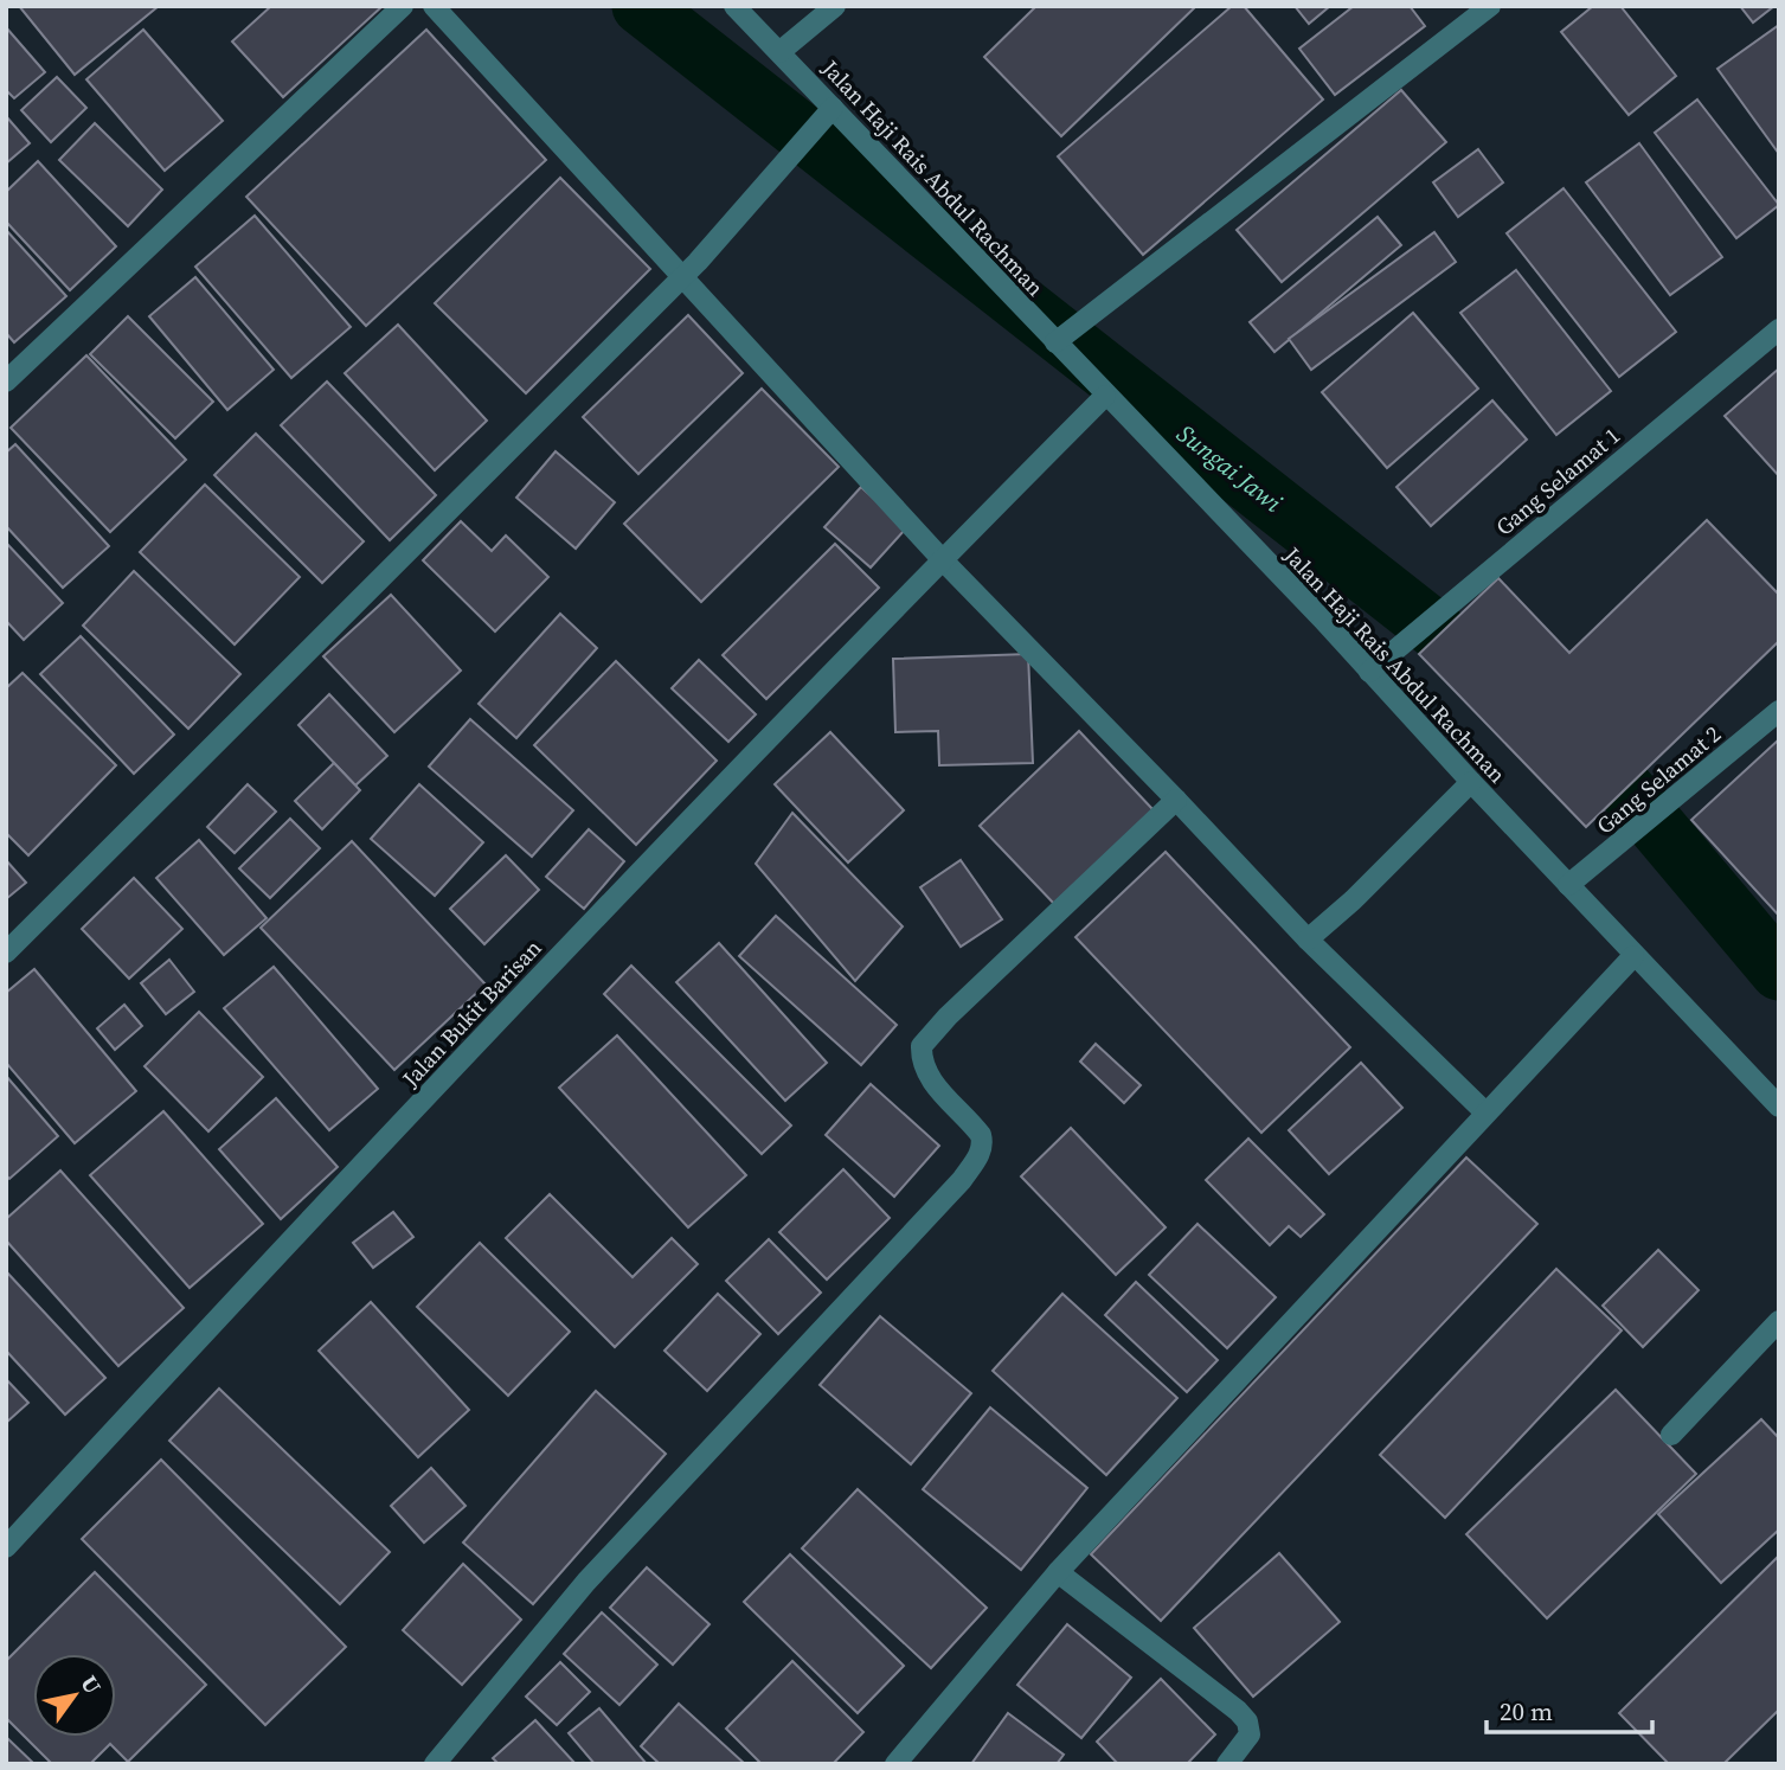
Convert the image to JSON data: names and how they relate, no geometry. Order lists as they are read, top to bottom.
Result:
{
  "streets": {
    "street": [
      "Jalan Haji Rais Abdul Rachman",
      "Gang Selamat 1",
      "Gang Selamat 2",
      "Jalan Bukit Barisan"
    ]
  },
  "crossings": [
    ["Jalan Haji Rais Abdul Rachman", "Gang Selamat 1"],
    ["Jalan Haji Rais Abdul Rachman", "Gang Selamat 2"],
    ["Jalan Haji Rais Abdul Rachman", "Jalan Bukit Barisan"]
  ],
  "water": ["Sungai Jawi"],
  "scale_bar": "20 m",
  "north": "top right"
}
